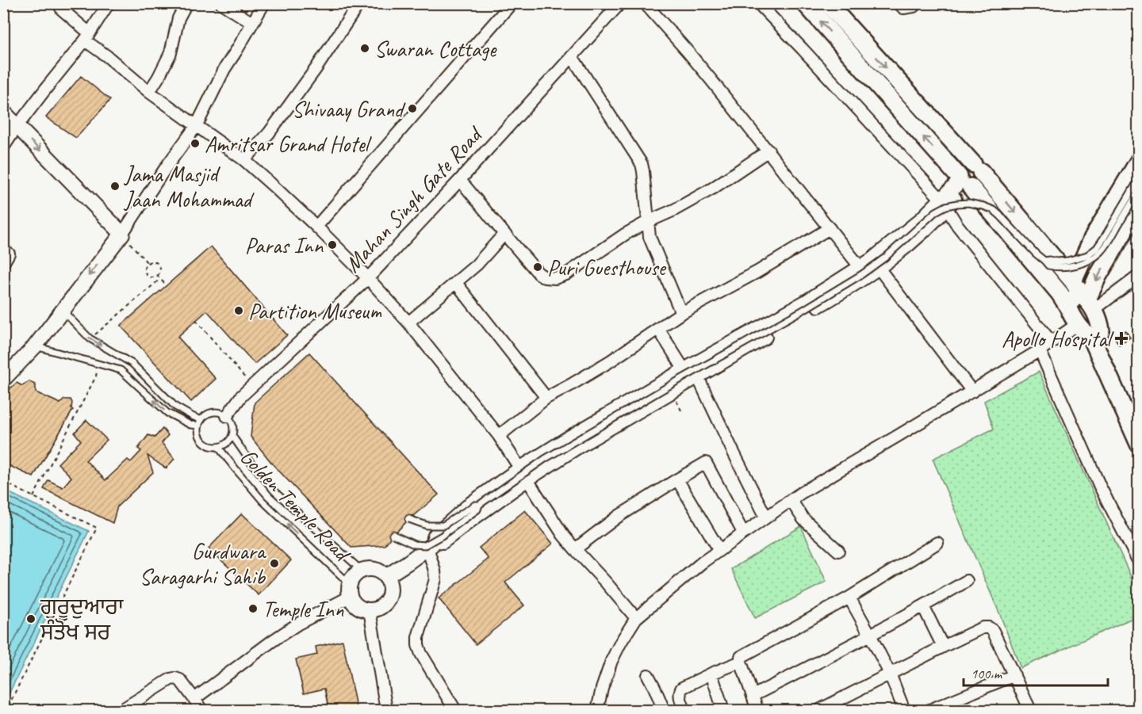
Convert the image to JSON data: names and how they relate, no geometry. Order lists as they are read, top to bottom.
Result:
{
  "streets": {
    "street": ["Mahan Singh Gate Road"],
    "lane": ["Golden Temple Road"]
  },
  "crossings": [
    ["Mahan Singh Gate Road", "Golden Temple Road"]
  ],
  "places": {
    "other": [
      "Swaran Cottage",
      "Shivaay Grand",
      "Amritsar Grand Hotel",
      "Jama Masjid Jaan Mohammad",
      "Paras Inn",
      "Puri Guesthouse",
      "Partition Museum",
      "Gurdwara Saragarhi Sahib",
      "Temple Inn",
      "ਗੁਰੂਦੁਆਰਾ ਸੰਤੋਖ ਸਰ"
    ],
    "health": ["Apollo Hospital"]
  },
  "scale_bar": "100 m"
}
